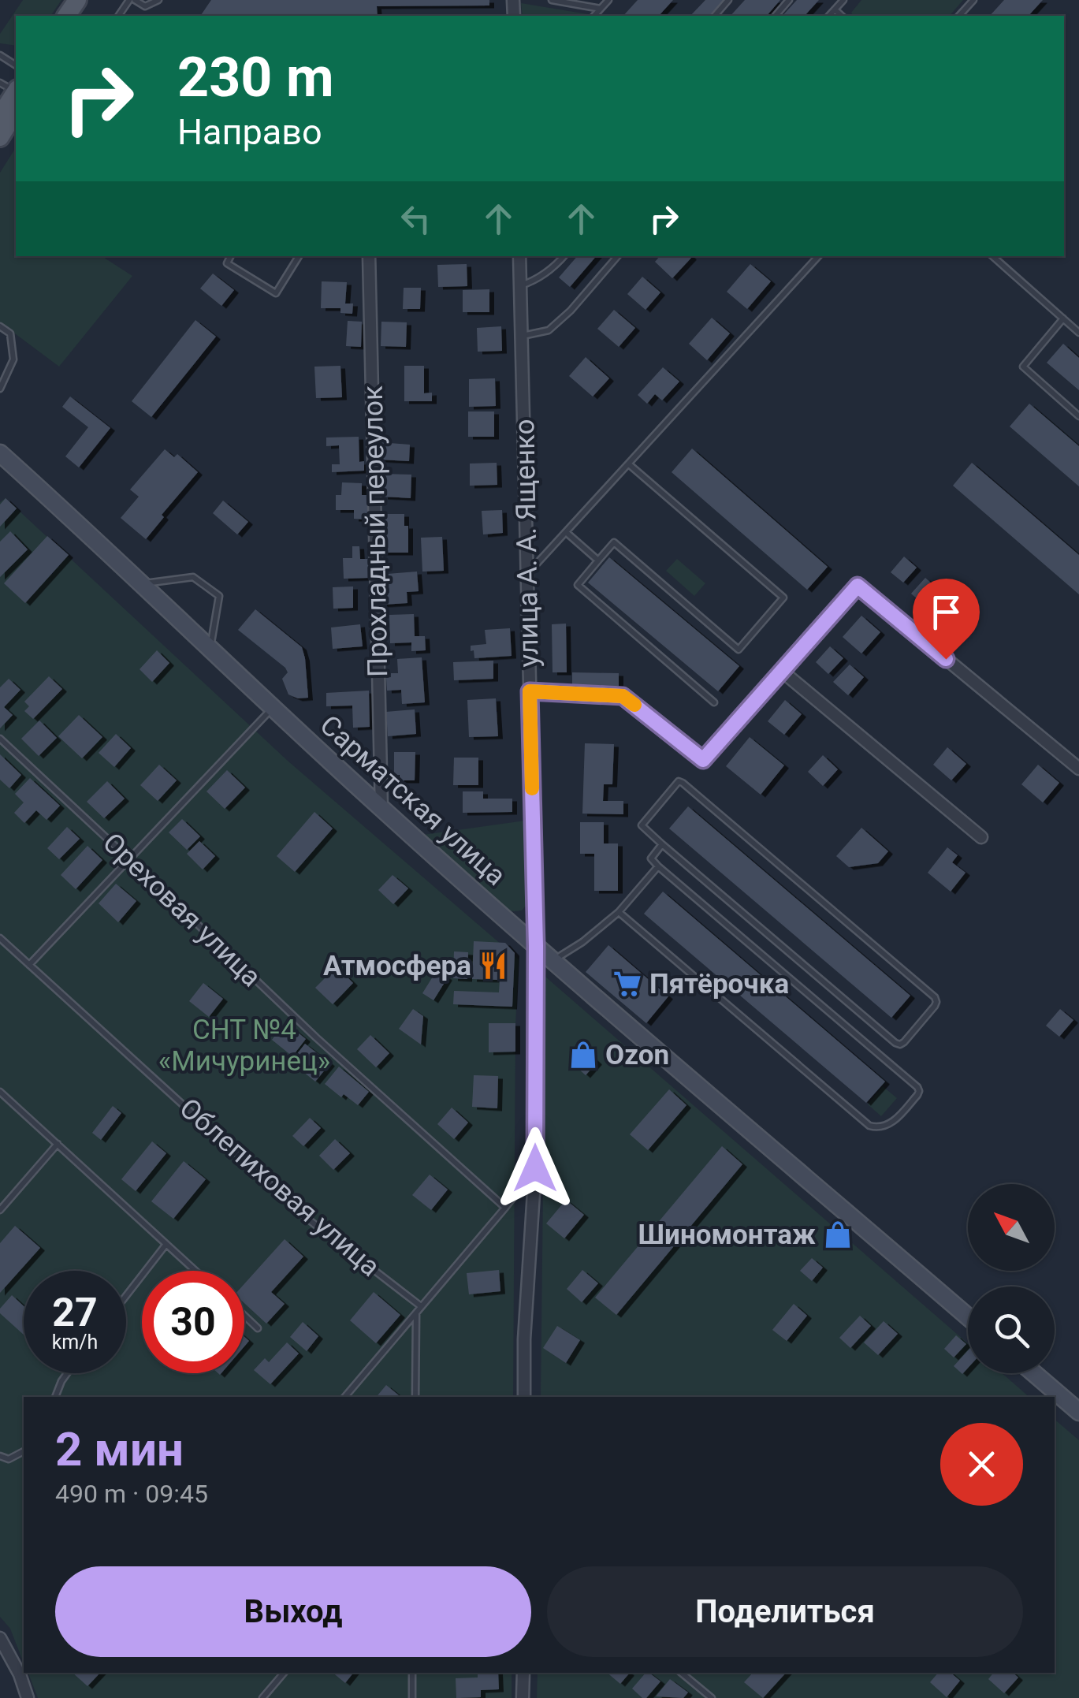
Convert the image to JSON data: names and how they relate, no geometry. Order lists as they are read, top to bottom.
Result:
{
  "streets": {
    "main road": ["Сарматская улица"],
    "street": ["Прохладный переулок", "улица А. А. Ященко"],
    "lane": ["Ореховая улица", "Облепиховая улица"]
  },
  "crossings": [
    ["Прохладный переулок", "Сарматская улица"],
    ["улица А. А. Ященко", "Сарматская улица"]
  ],
  "parks": ["СНТ №4 «Мичуринец»"],
  "places": {
    "restaurant": ["Атмосфера"],
    "supermarket": ["Пятёрочка"],
    "shop": ["Ozon", "Шиномонтаж"]
  },
  "north": "top left",
  "page": {
    "turn": ["230 m", "Направо"],
    "speed": "27 km/h",
    "limit": "30",
    "heading": ["2 мин", "490 m · 09:45"],
    "buttons": ["Выход", "Поделиться"]
  }
}
